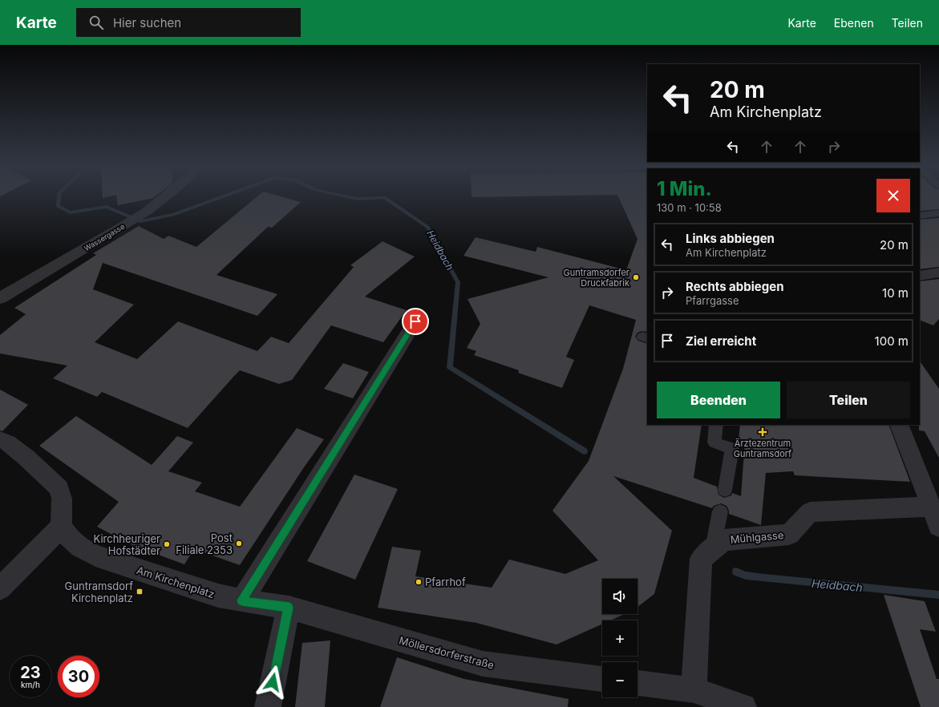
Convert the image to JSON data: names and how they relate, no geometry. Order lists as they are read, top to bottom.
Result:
{
  "streets": {
    "street": [
      "Wassergasse",
      "Mühlgasse",
      "Am Kirchenplatz",
      "Möllersdorferstraße"
    ]
  },
  "crossings": [
    ["Am Kirchenplatz", "Möllersdorferstraße"]
  ],
  "water": ["Heidbach"],
  "places": {
    "other": [
      "Guntramsdorfer Druckfabrik",
      "Post Filiale 2353",
      "Kirchheuriger Hofstädter",
      "Pfarrhof"
    ],
    "health": ["Ärztezentrum Guntramsdorf"],
    "transit": ["Guntramsdorf Kirchenplatz"]
  },
  "page": {
    "header": "Karte",
    "search": "Hier suchen",
    "nav": ["Karte", "Ebenen", "Teilen"],
    "turn": ["20 m", "Am Kirchenplatz"],
    "heading": ["1 Min.", "130 m · 10:58"],
    "list": [
      {
        "name": "Links abbiegen",
        "note": "Am Kirchenplatz",
        "value": "20 m"
      },
      {
        "name": "Rechts abbiegen",
        "note": "Pfarrgasse",
        "value": "10 m"
      },
      {
        "name": "Ziel erreicht",
        "value": "100 m"
      }
    ],
    "buttons": ["Beenden", "Teilen"],
    "map_buttons": ["+", "−"],
    "speed": "23 km/h",
    "limit": "30"
  }
}
